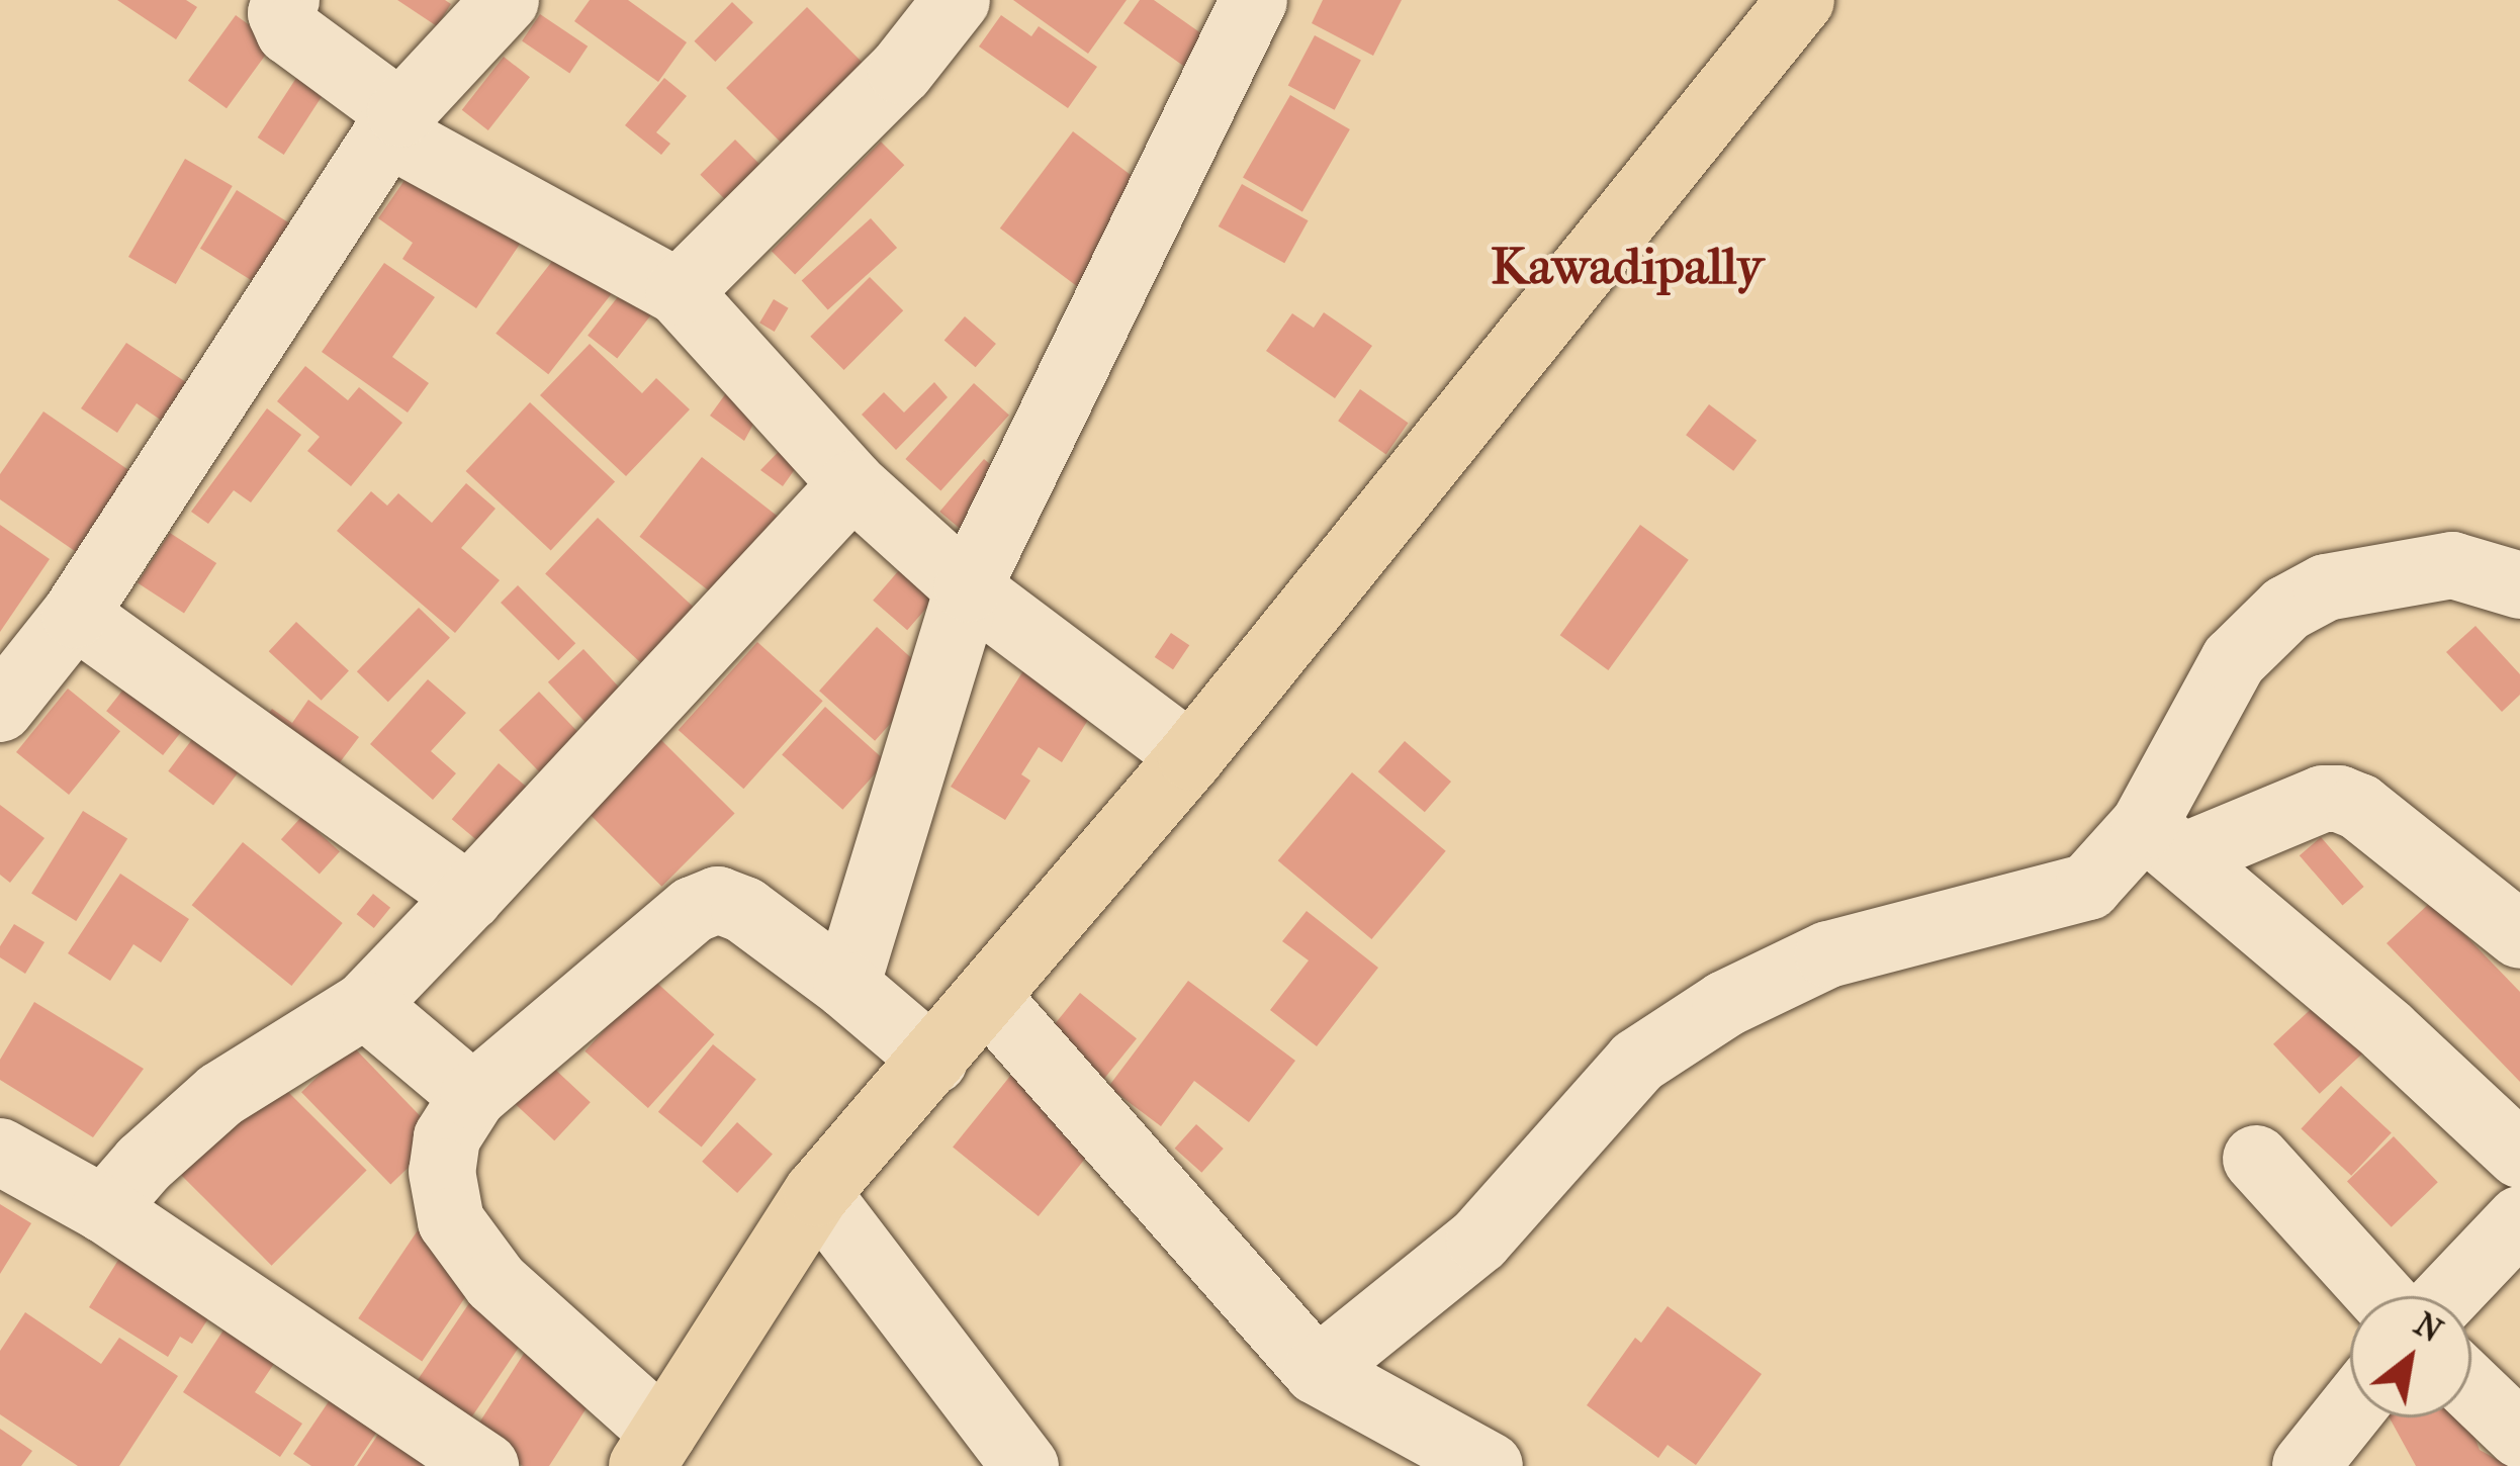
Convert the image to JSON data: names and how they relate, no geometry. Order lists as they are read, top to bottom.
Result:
{
  "districts": ["Kawadipally"],
  "north": "top right"
}
